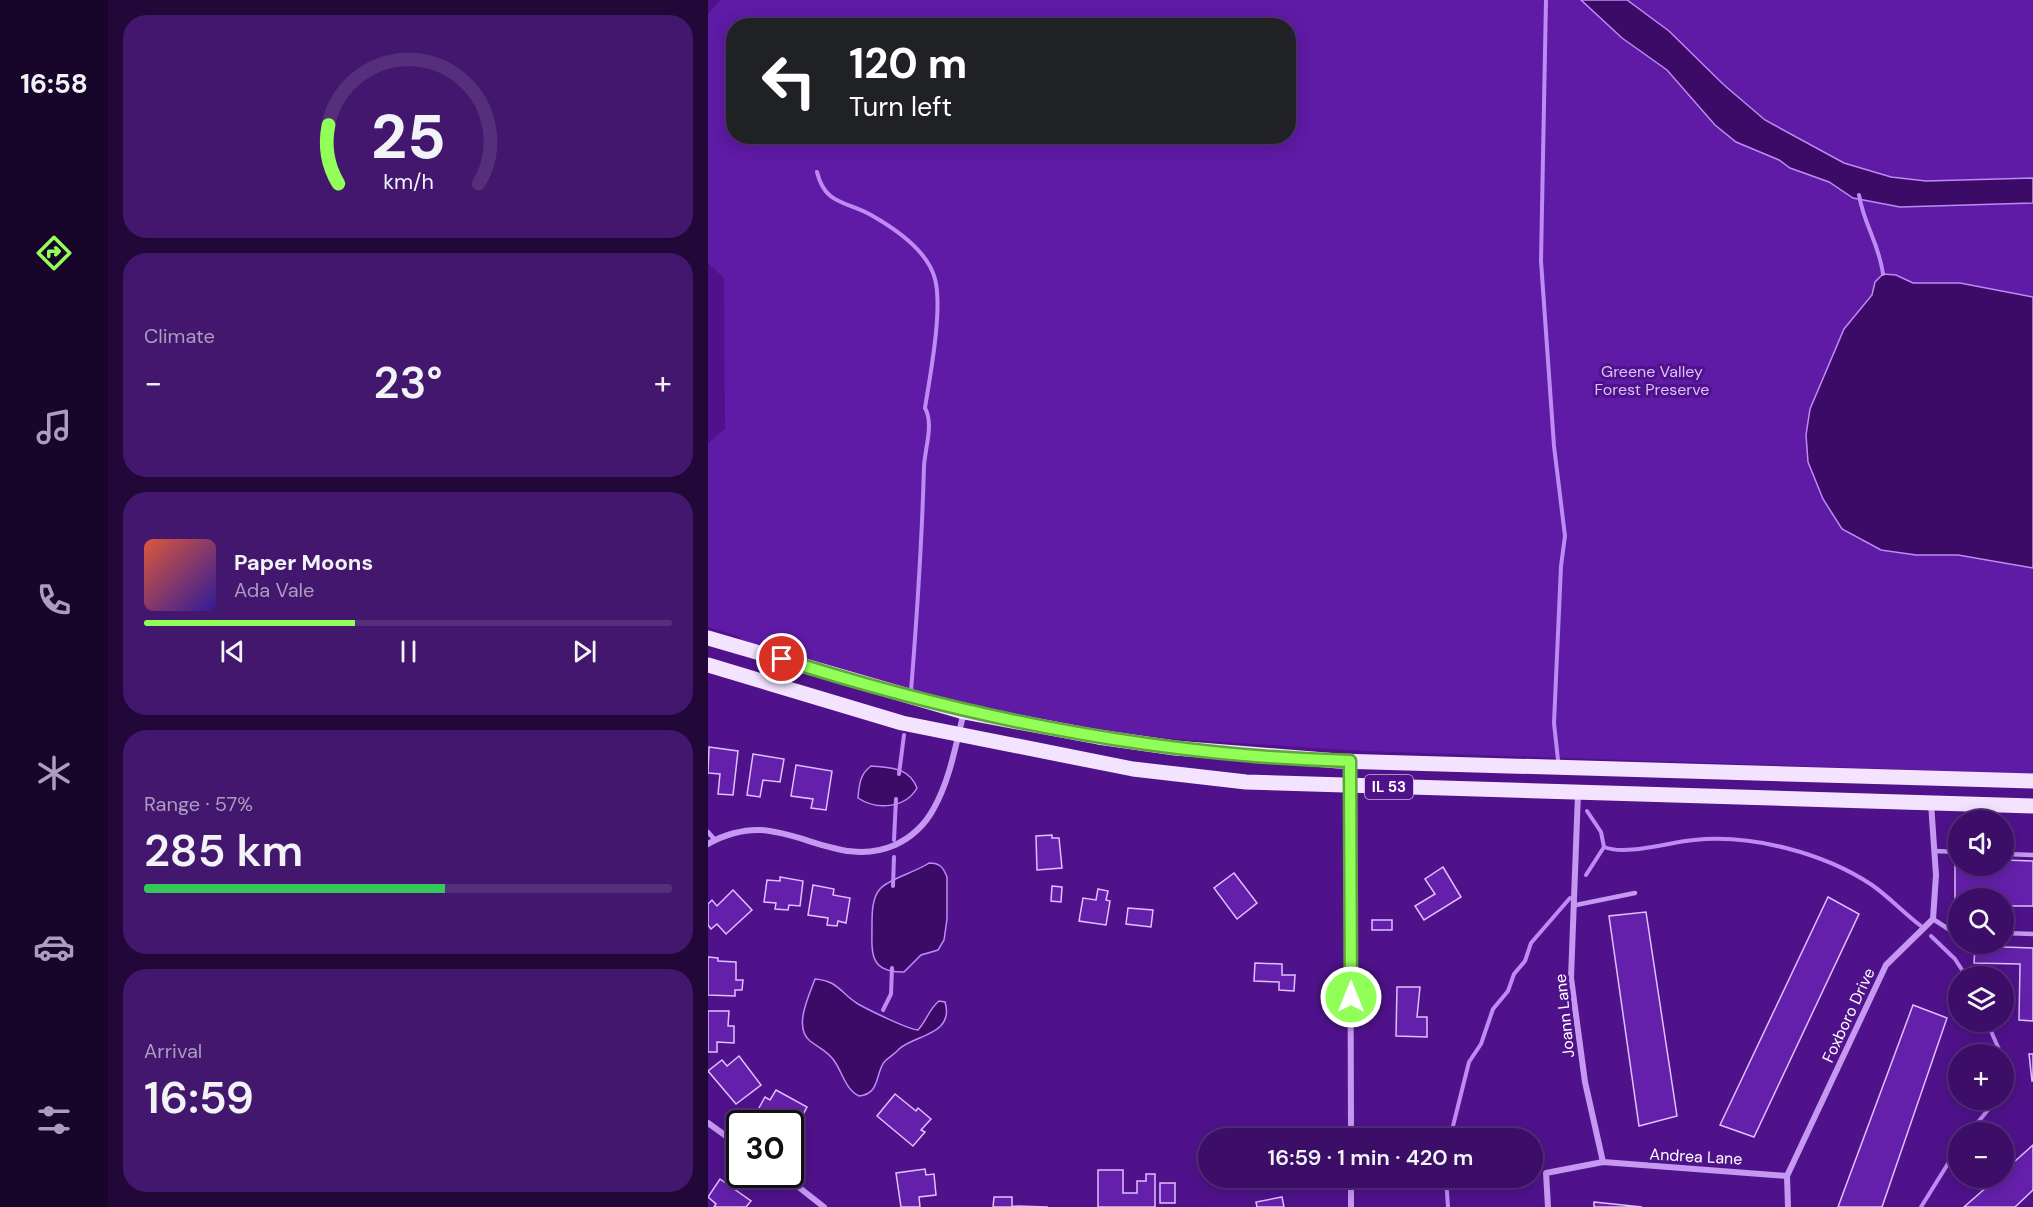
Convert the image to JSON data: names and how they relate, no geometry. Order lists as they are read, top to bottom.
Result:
{
  "streets": {
    "main road": ["IL 53"],
    "street": ["Foxboro Drive", "Joann Lane", "Andrea Lane"]
  },
  "crossings": [
    ["IL 53", "Joann Lane"],
    ["Foxboro Drive", "Andrea Lane"],
    ["Joann Lane", "Andrea Lane"]
  ],
  "parks": ["Greene Valley Forest Preserve"],
  "page": {
    "tabs": "16:58",
    "turn": ["120 m", "Turn left"],
    "tile": [
      "Climate",
      ["Range · 57%", "285 km"],
      ["Arrival", "16:59"]
    ],
    "heat": ["−", "23°", "+"],
    "song": ["Paper Moons", "Ada Vale"],
    "map_buttons": ["+", "−"],
    "limit": "30",
    "trip": "16:59 · 1 min · 420 m",
    "gauge": ["25", "km/h"]
  }
}
